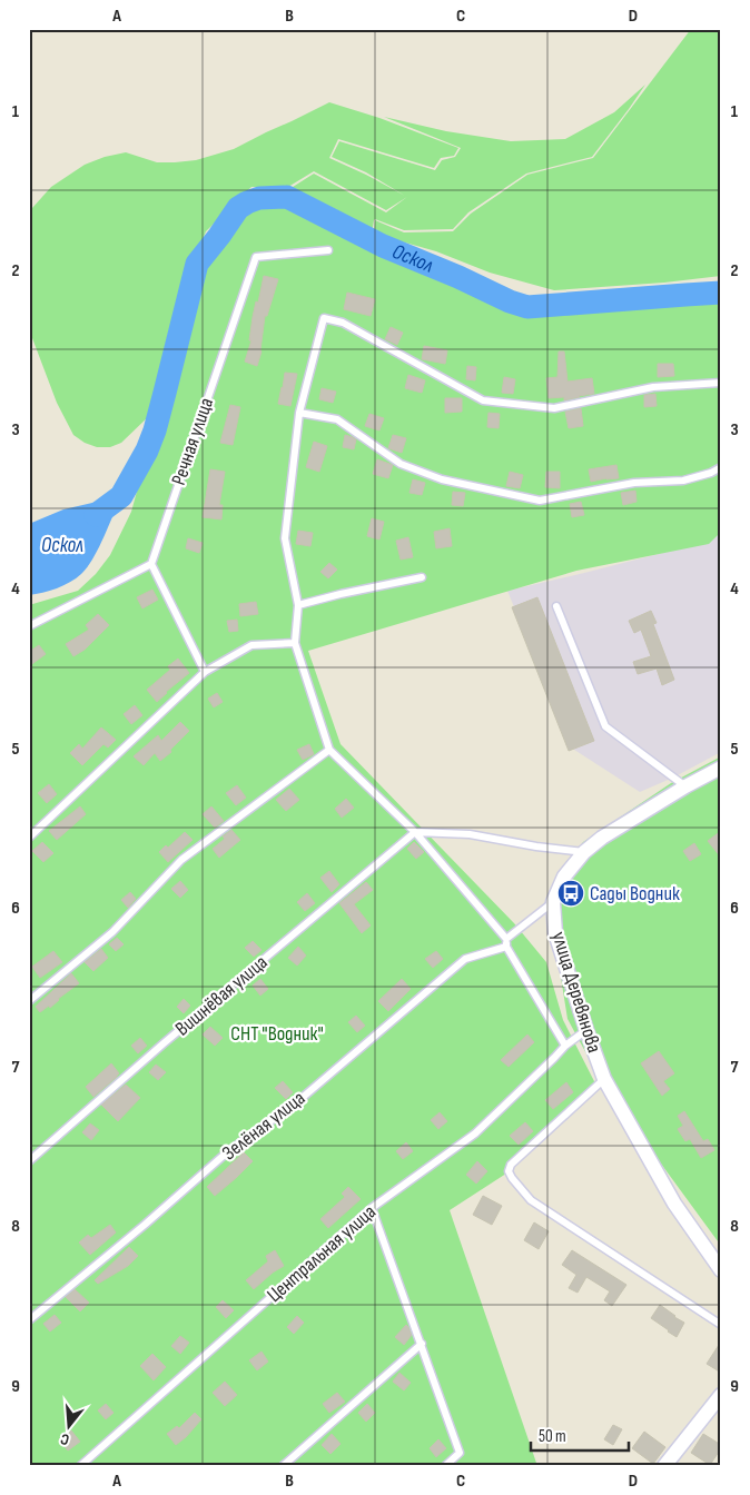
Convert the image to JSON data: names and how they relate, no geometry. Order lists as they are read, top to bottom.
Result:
{
  "streets": {
    "street": ["улица Деревянова"],
    "lane": [
      "Речная улица",
      "Вишнёвая улица",
      "Зелёная улица",
      "Центральная улица"
    ]
  },
  "crossings": [
    ["улица Деревянова", "Центральная улица"]
  ],
  "water": ["Оскол"],
  "parks": ["СНТ \"Водник\""],
  "places": {
    "bus stop": ["Сады Водник"]
  },
  "scale_bar": "50 m",
  "north": "bottom",
  "grid": {
    "columns": [
      "A",
      "B",
      "C",
      "D"
    ],
    "rows": [
      "1",
      "2",
      "3",
      "4",
      "5",
      "6",
      "7",
      "8",
      "9"
    ]
  }
}
